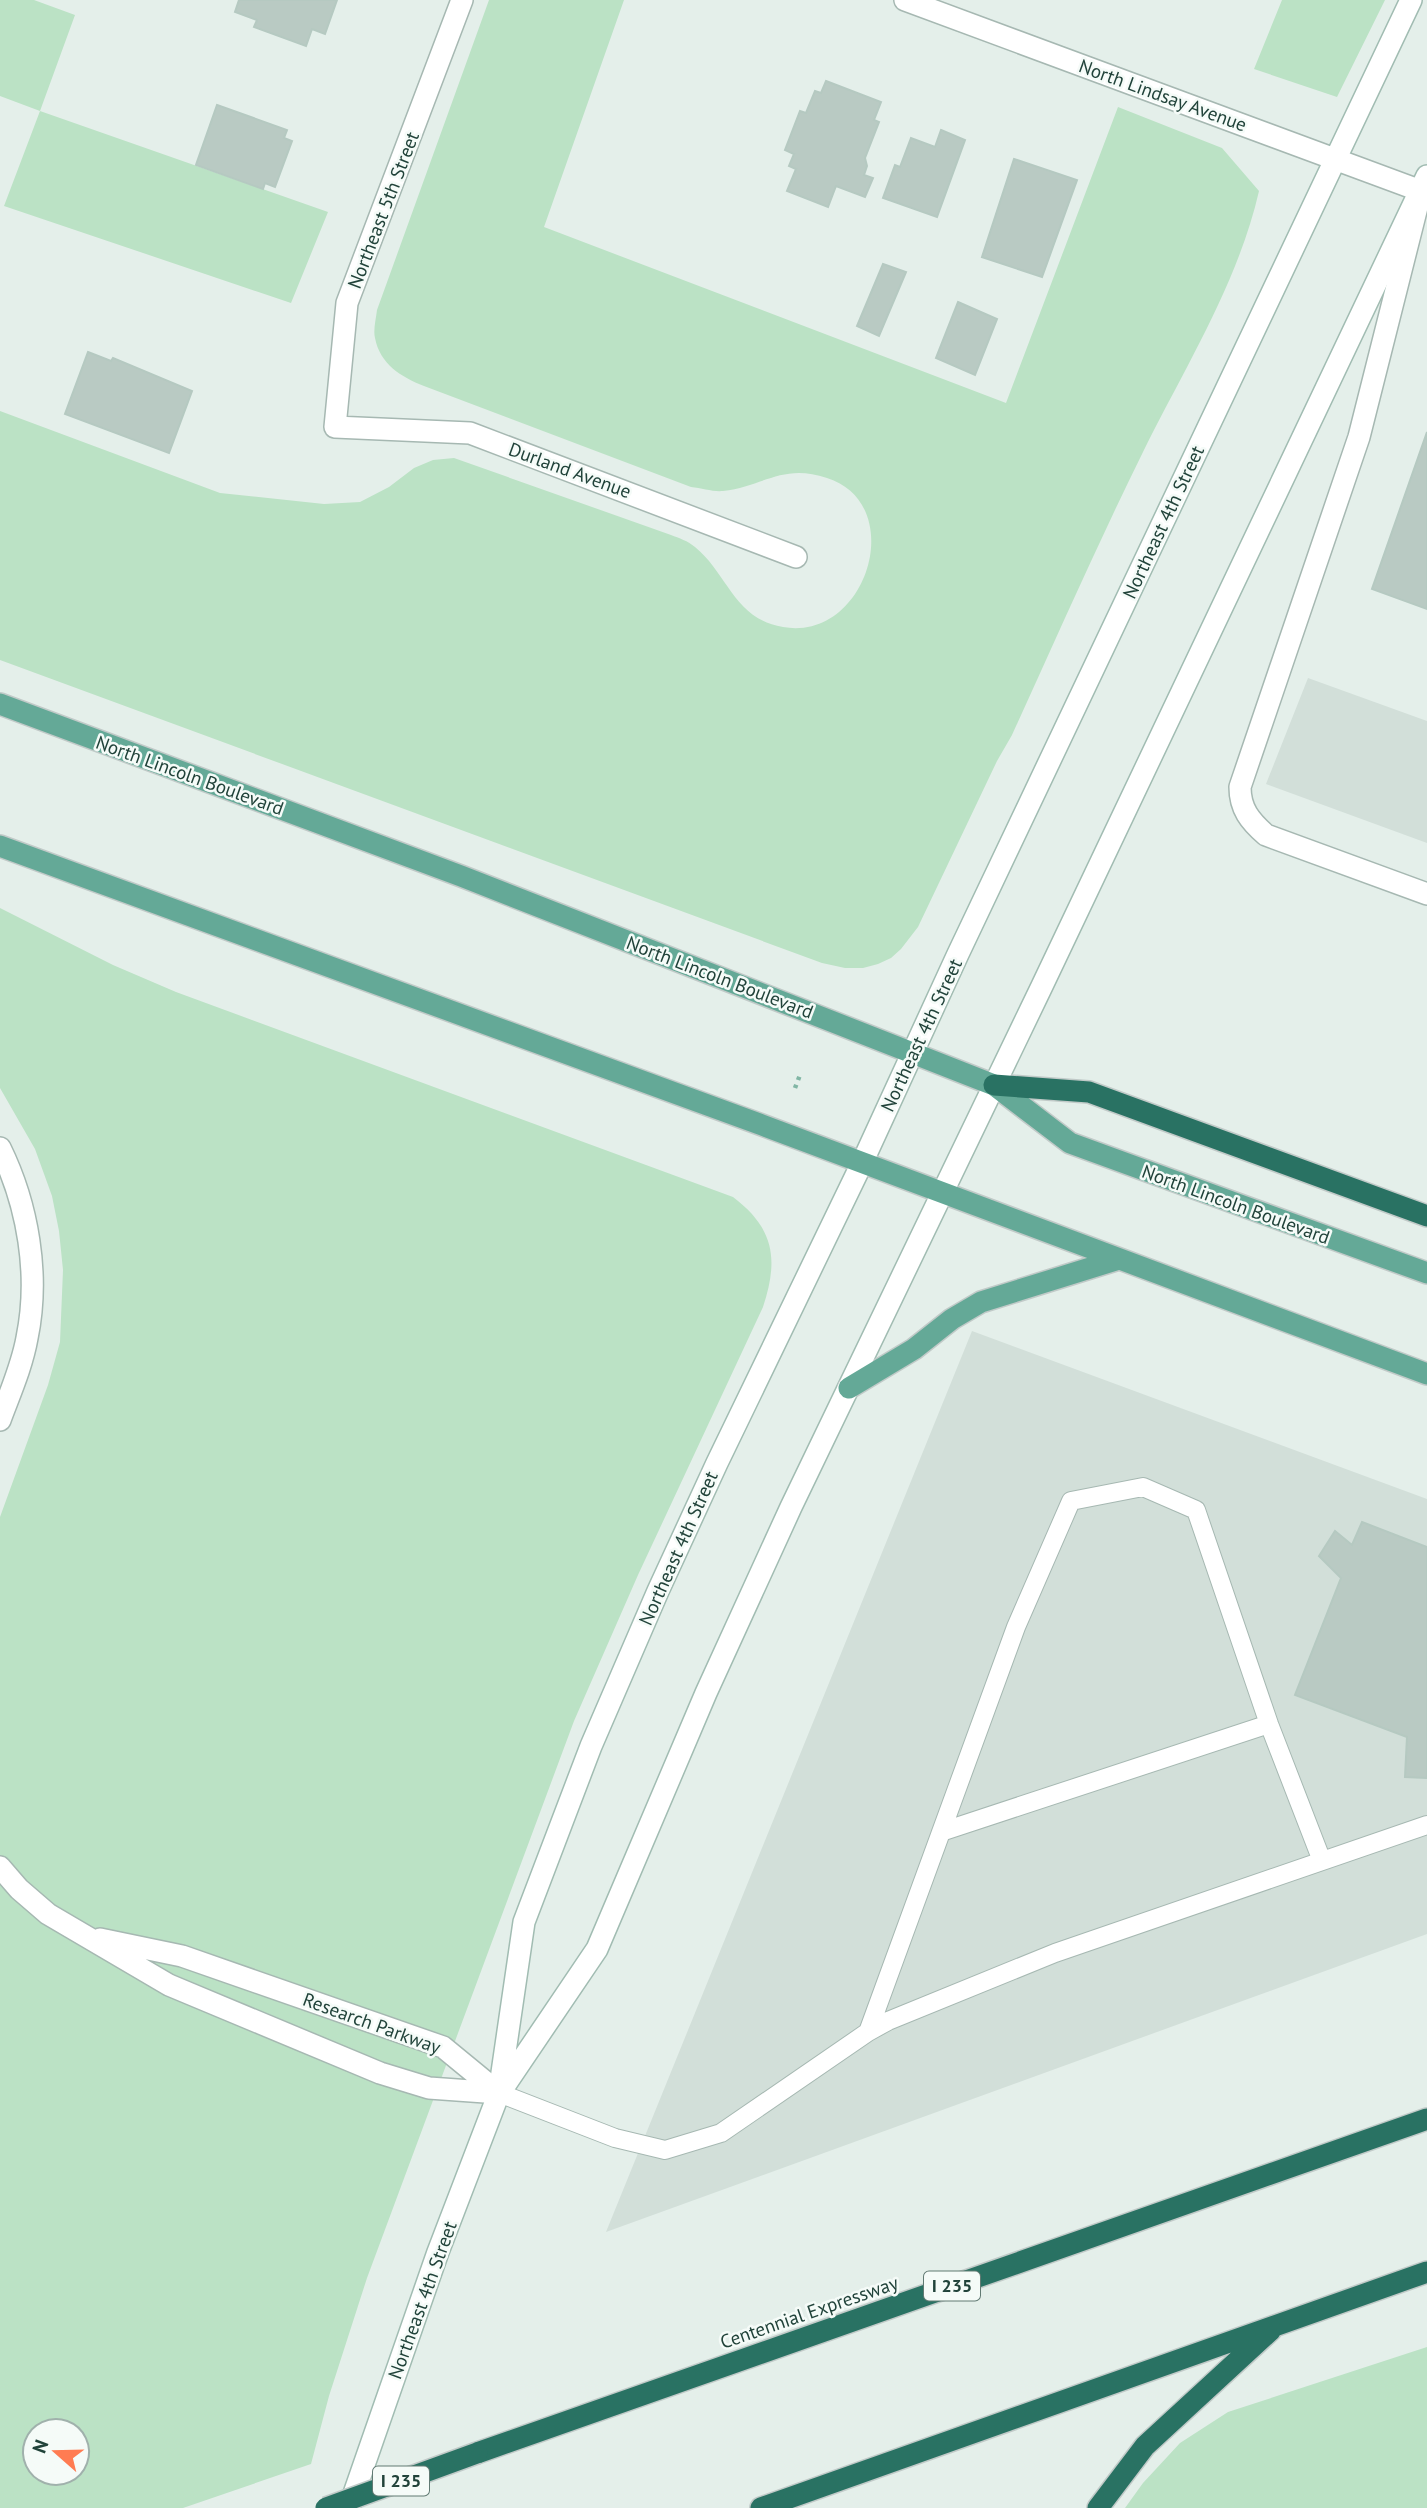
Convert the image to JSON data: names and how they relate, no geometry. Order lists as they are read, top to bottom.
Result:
{
  "streets": {
    "highway": ["I 235", "Centennial Expressway"],
    "main road": [
      "North Lindsay Avenue",
      "Northeast 5th Street",
      "Durland Avenue",
      "Northeast 4th Street",
      "North Lincoln Boulevard",
      "Research Parkway"
    ]
  },
  "crossings": [
    ["North Lindsay Avenue", "Northeast 4th Street"],
    ["Northeast 5th Street", "Durland Avenue"],
    ["Northeast 4th Street", "North Lincoln Boulevard"],
    ["Northeast 4th Street", "Research Parkway"]
  ],
  "north": "left"
}
